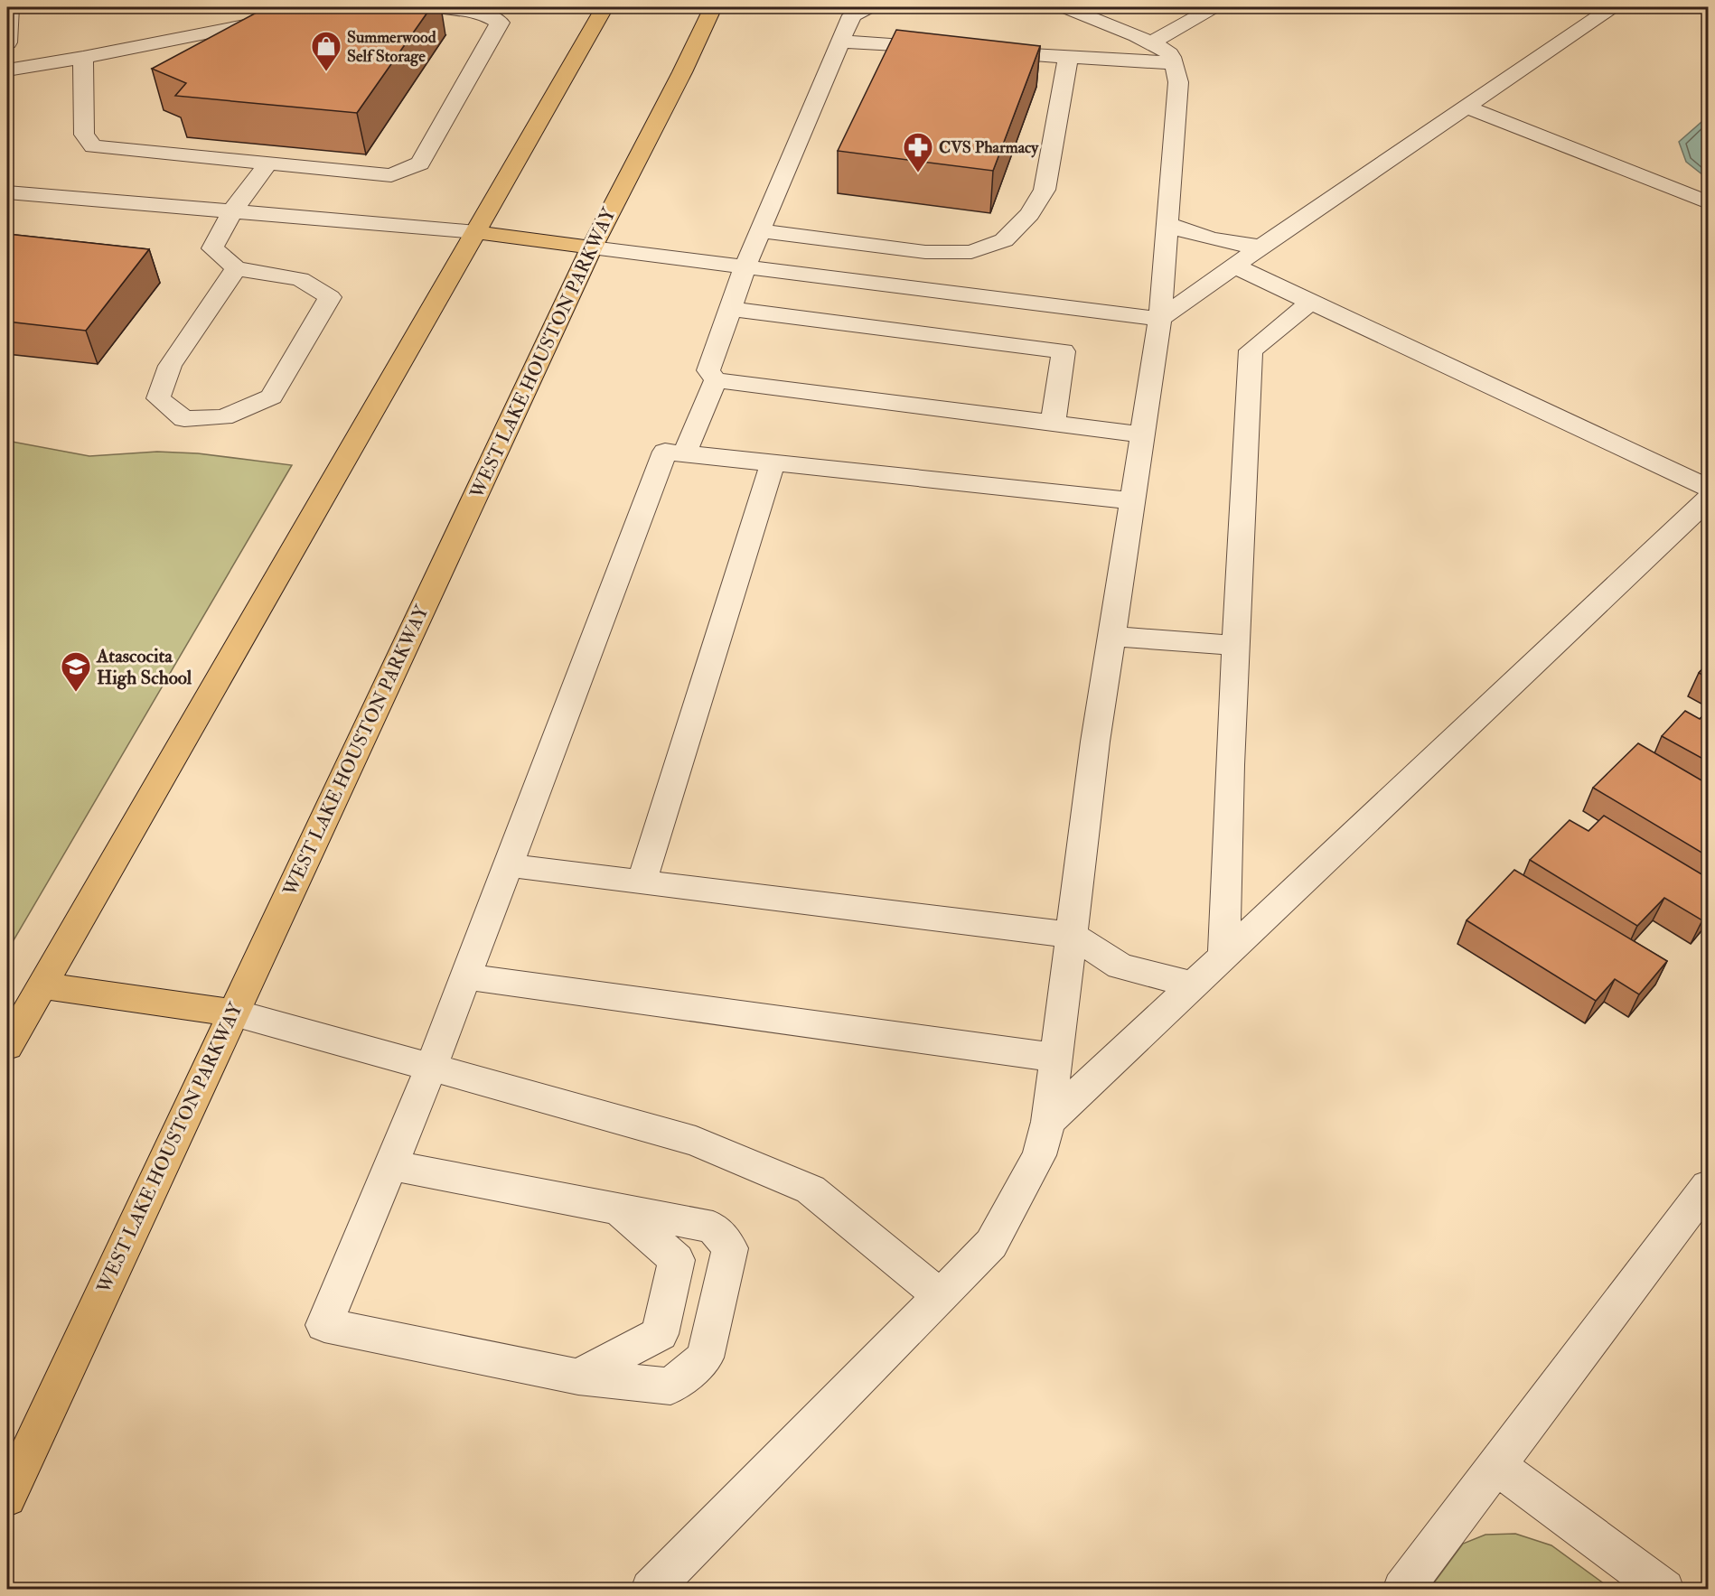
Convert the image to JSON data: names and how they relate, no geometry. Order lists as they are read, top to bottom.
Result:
{
  "streets": {
    "main road": ["WEST LAKE HOUSTON PARKWAY"]
  },
  "places": {
    "shop": ["Summerwood Self Storage"],
    "pharmacy": ["CVS Pharmacy"],
    "school or university": ["Atascocita High School"]
  }
}
